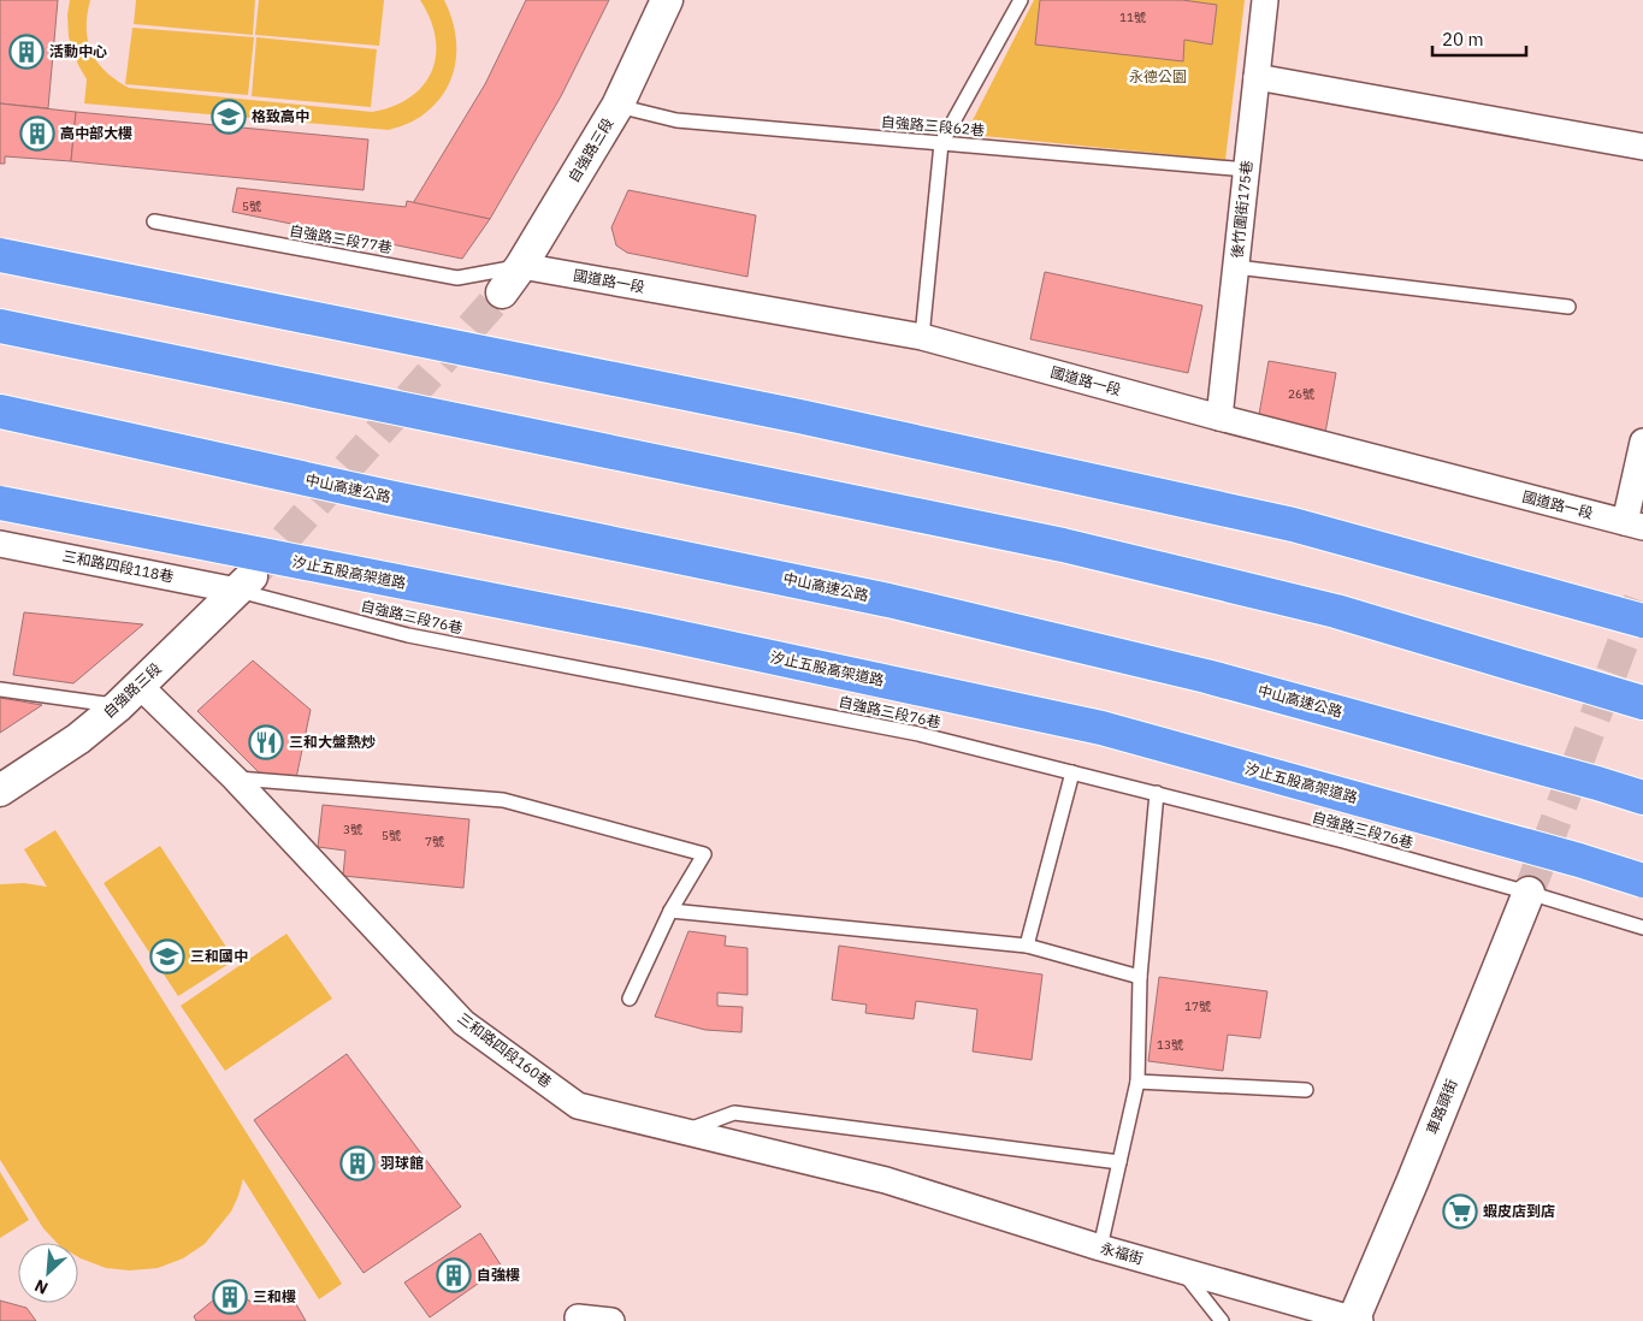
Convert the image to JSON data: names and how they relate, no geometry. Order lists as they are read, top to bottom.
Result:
{
  "streets": {
    "highway": ["中山高速公路", "汐止五股高架道路"],
    "street": [
      "自強路三段",
      "後竹圍街175巷",
      "國道路一段",
      "三和路四段118巷",
      "三和路四段160巷",
      "車路頭街",
      "永福街"
    ],
    "lane": ["自強路三段62巷", "自強路三段77巷", "自強路三段76巷"]
  },
  "crossings": [
    ["自強路三段62巷", "自強路三段"],
    ["自強路三段62巷", "後竹圍街175巷"],
    ["自強路三段", "自強路三段77巷"],
    ["自強路三段", "國道路一段"],
    ["自強路三段", "三和路四段118巷"],
    ["自強路三段", "自強路三段76巷"],
    ["自強路三段", "三和路四段160巷"],
    ["後竹圍街175巷", "國道路一段"],
    ["自強路三段77巷", "國道路一段"],
    ["三和路四段118巷", "自強路三段76巷"],
    ["自強路三段76巷", "車路頭街"],
    ["三和路四段160巷", "永福街"],
    ["車路頭街", "永福街"]
  ],
  "parks": ["永德公園"],
  "places": {
    "building": [
      "活動中心",
      "高中部大樓",
      "羽球館",
      "自強樓",
      "三和樓"
    ],
    "school or university": ["格致高中", "三和國中"],
    "restaurant": ["三和大盤熱炒"],
    "supermarket": ["蝦皮店到店"]
  },
  "house_numbers": [
    "11號",
    "5號",
    "26號",
    "3號",
    "5號",
    "7號",
    "17號",
    "13號"
  ],
  "scale_bar": "20 m",
  "north": "bottom left"
}
